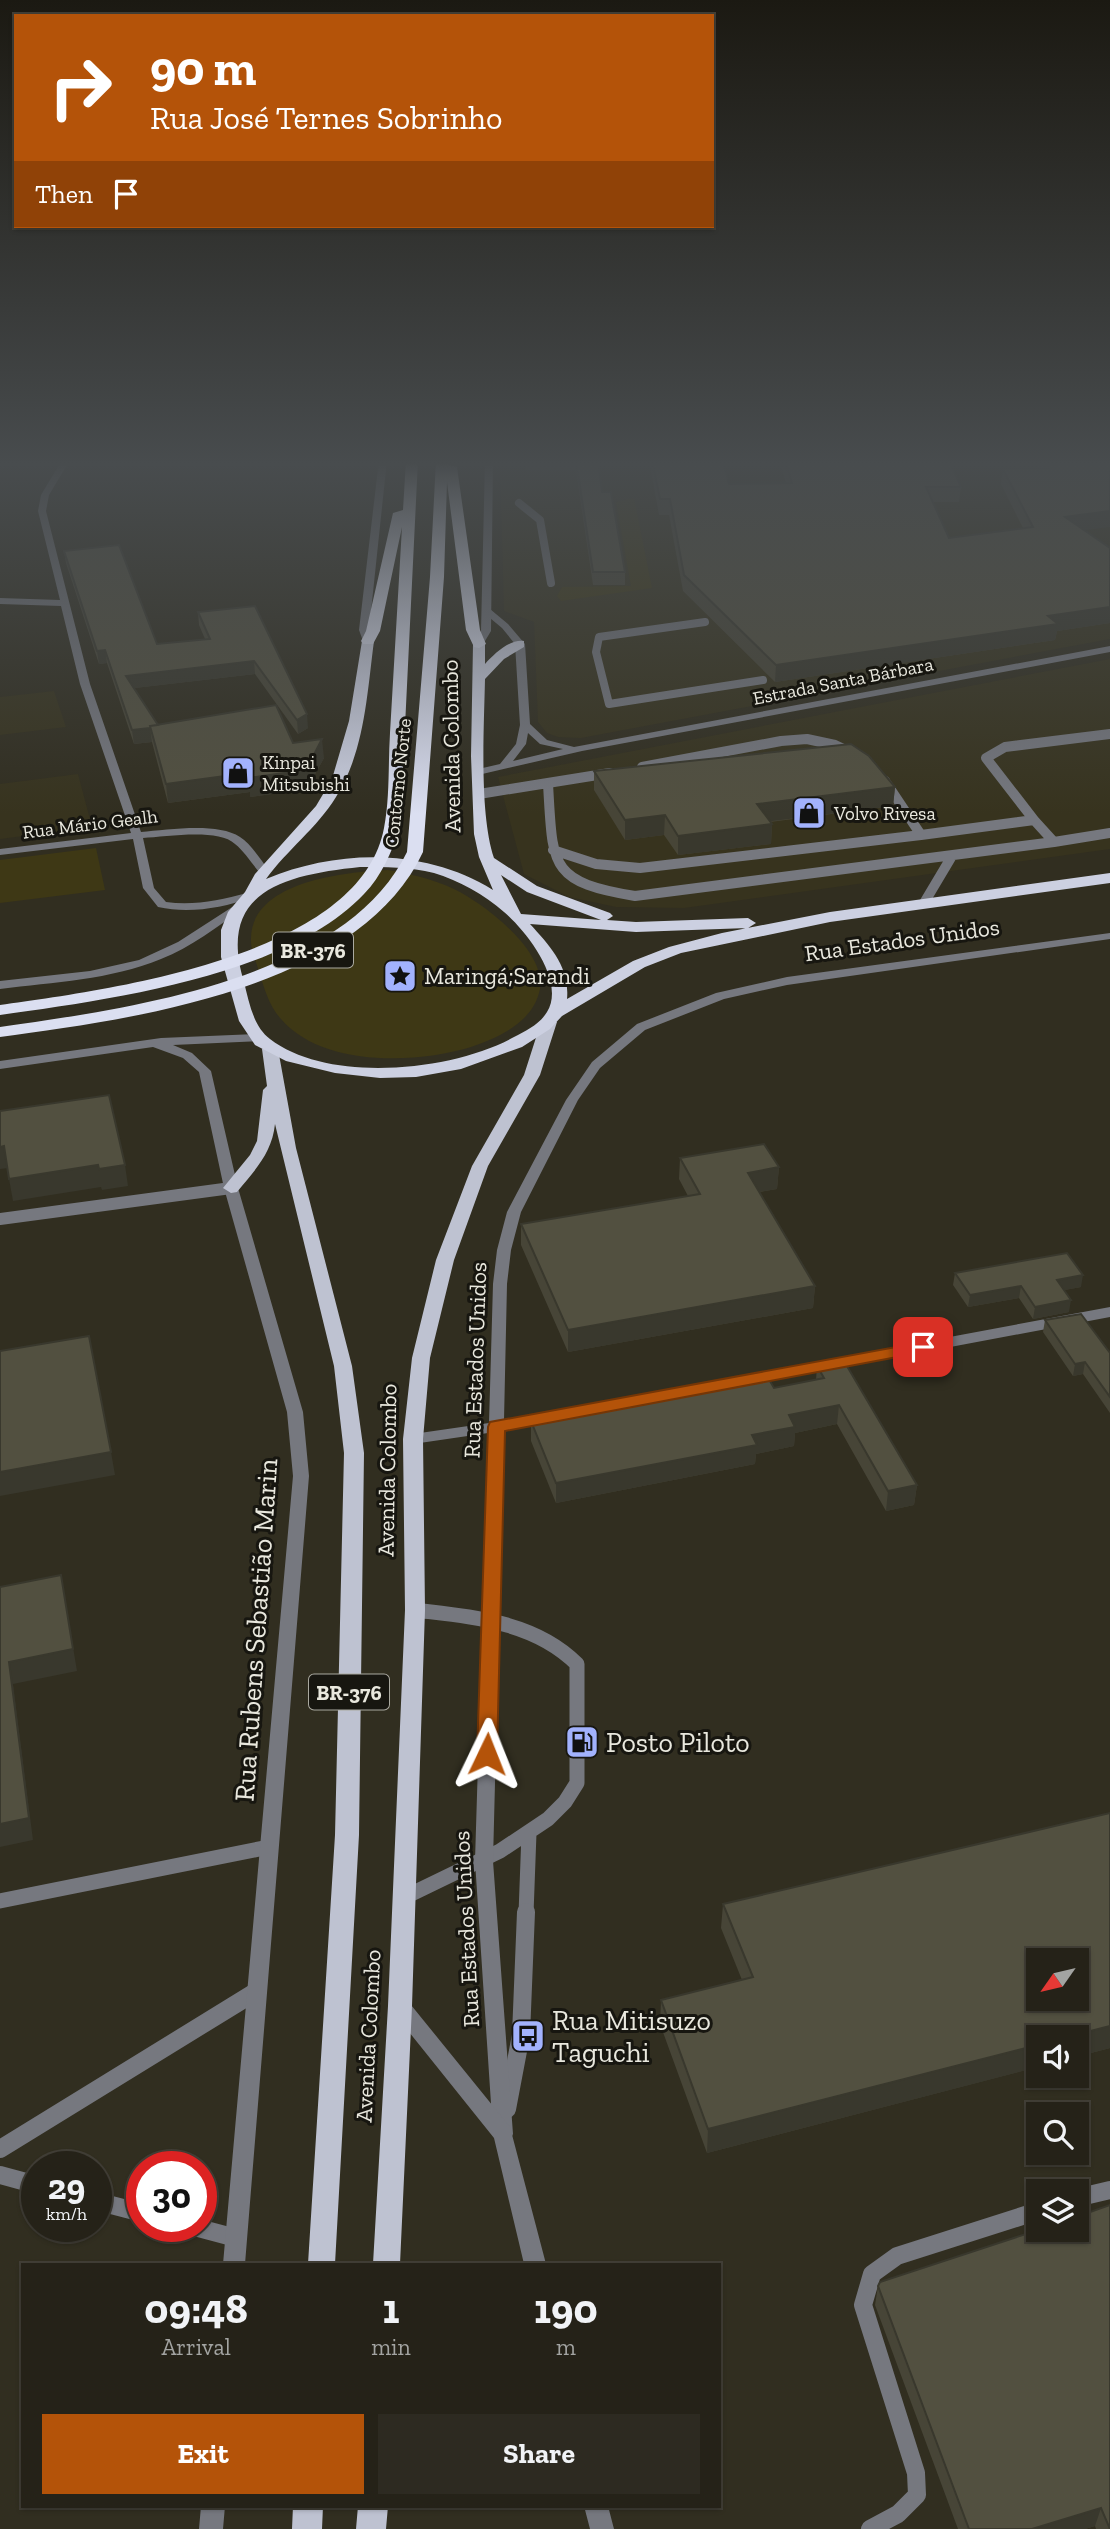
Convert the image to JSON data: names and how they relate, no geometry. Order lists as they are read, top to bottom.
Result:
{
  "streets": {
    "highway": ["Avenida Colombo", "Contorno Norte", "BR-376"],
    "street": [
      "Estrada Santa Bárbara",
      "Rua Mário Gealh",
      "Rua Estados Unidos",
      "Rua Rubens Sebastião Marin"
    ]
  },
  "crossings": [
    ["Estrada Santa Bárbara", "Avenida Colombo"],
    ["Avenida Colombo", "BR-376"],
    ["Rua Mário Gealh", "BR-376"]
  ],
  "places": {
    "shop": ["Kinpai Mitsubishi", "Volvo Rivesa"],
    "place": ["Maringá;Sarandi"],
    "fuel station": ["Posto Piloto"],
    "bus stop": ["Rua Mitisuzo Taguchi"]
  },
  "north": "bottom left",
  "page": {
    "turn": ["90 m", "Rua José Ternes Sobrinho"],
    "then": "Then",
    "speed": "29 km/h",
    "limit": "30",
    "eta": [
      "09:48",
      "Arrival",
      "1",
      "min",
      "190",
      "m"
    ],
    "buttons": ["Exit", "Share"]
  }
}
